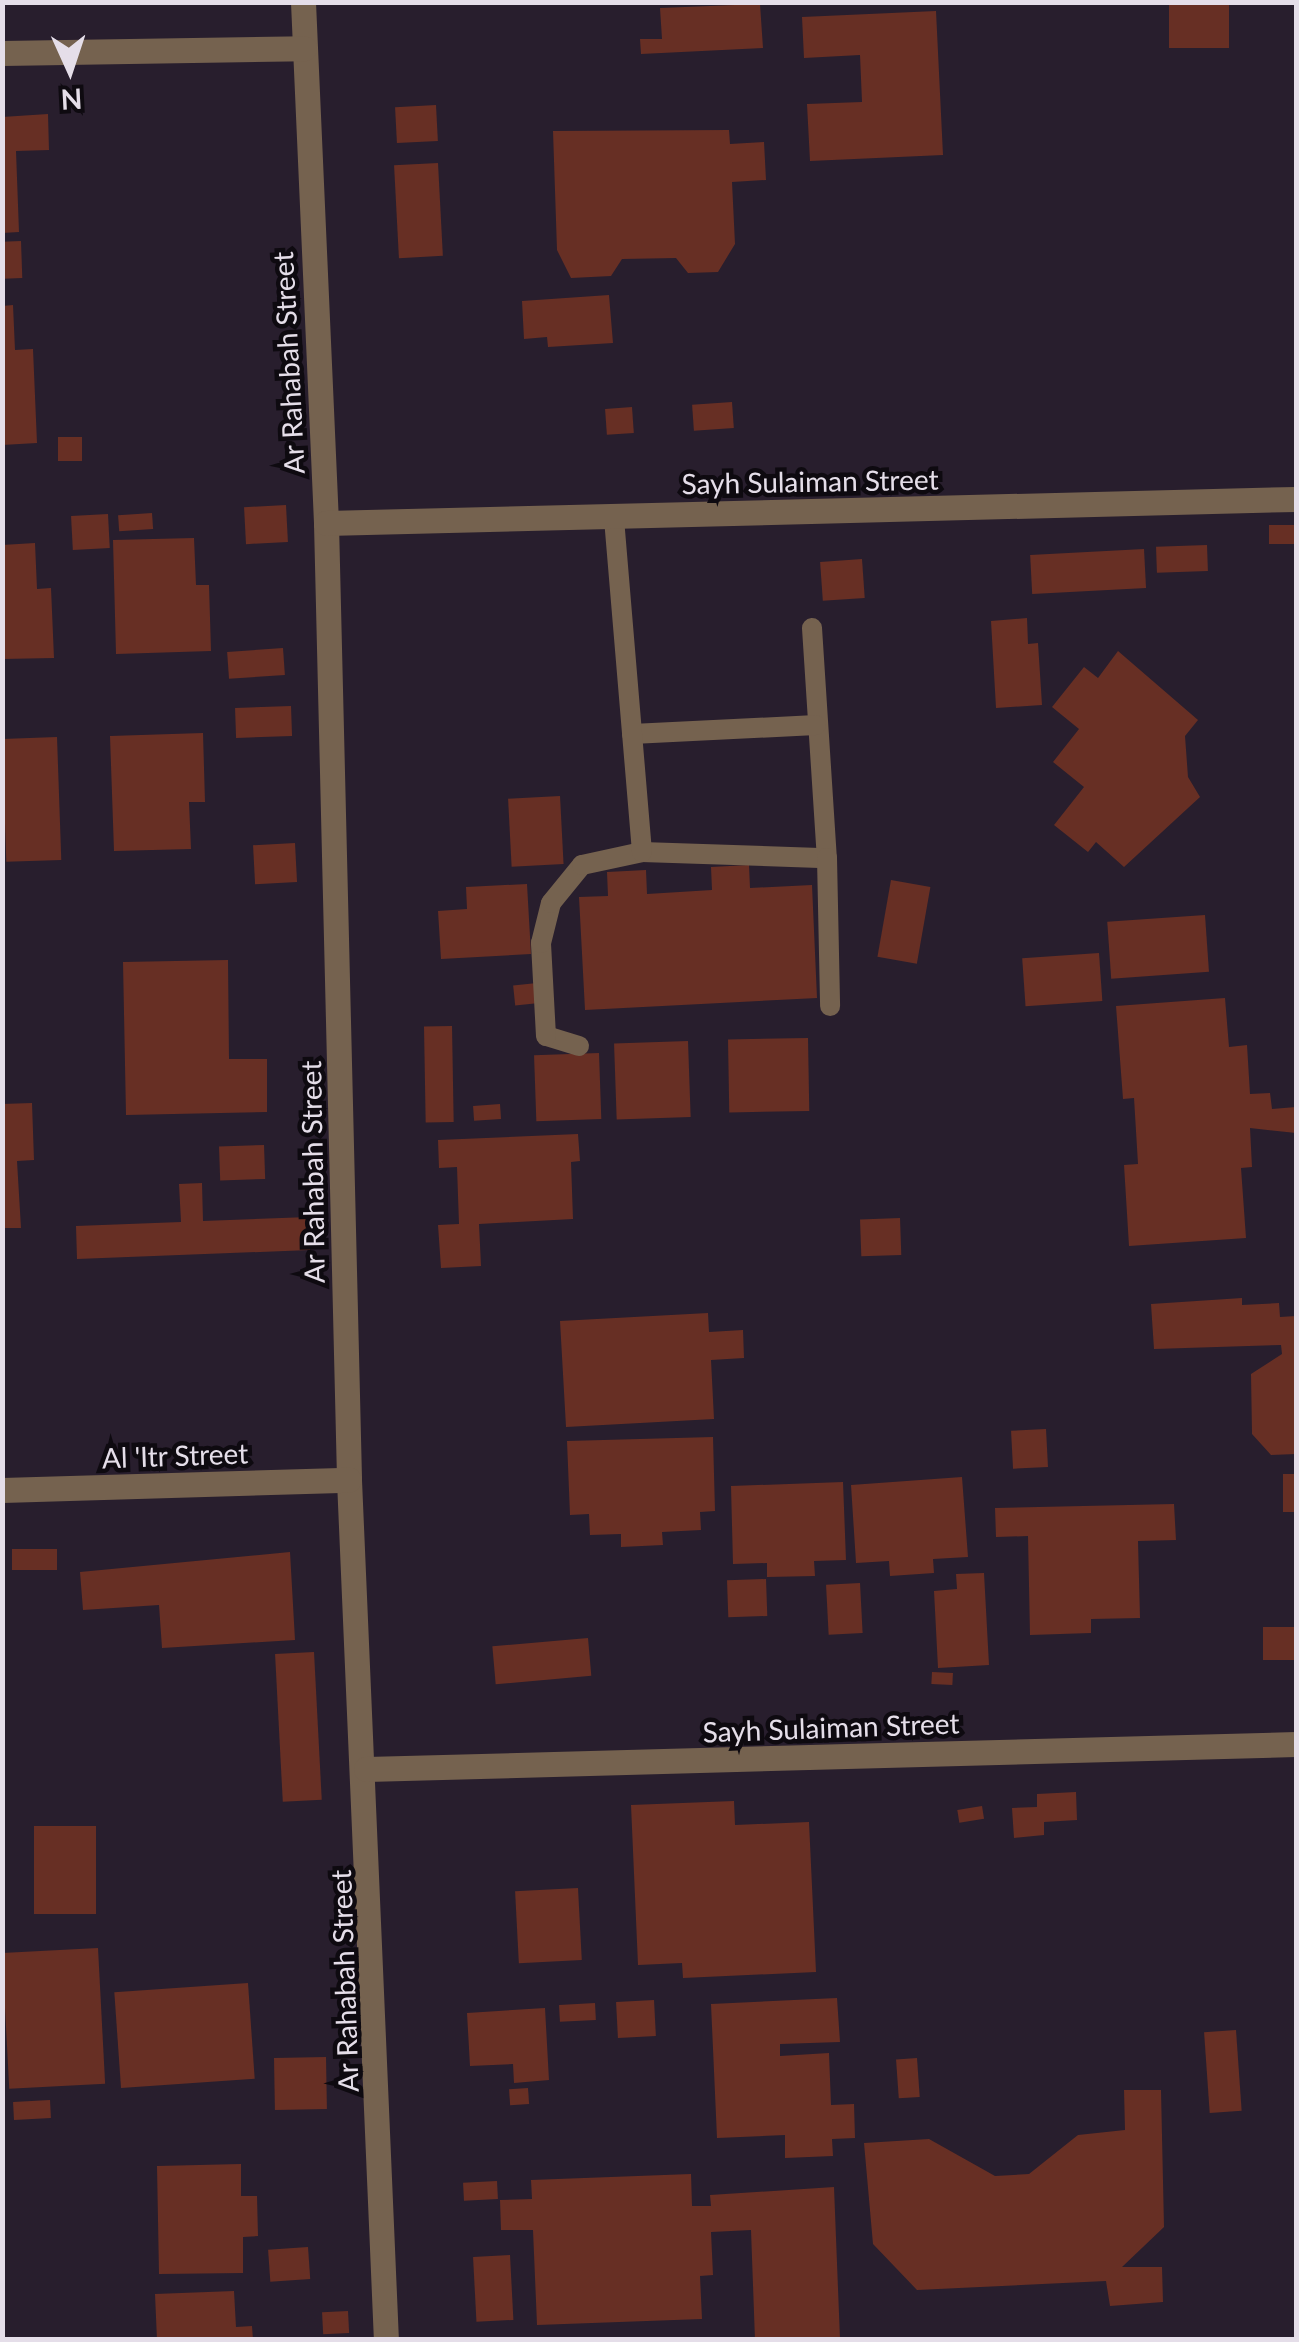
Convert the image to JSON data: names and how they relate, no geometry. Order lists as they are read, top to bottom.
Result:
{
  "streets": {
    "street": ["Ar Rahabah Street", "Sayh Sulaiman Street", "Al 'Itr Street"]
  },
  "crossings": [
    ["Ar Rahabah Street", "Sayh Sulaiman Street"],
    ["Ar Rahabah Street", "Al 'Itr Street"]
  ],
  "north": "bottom"
}
